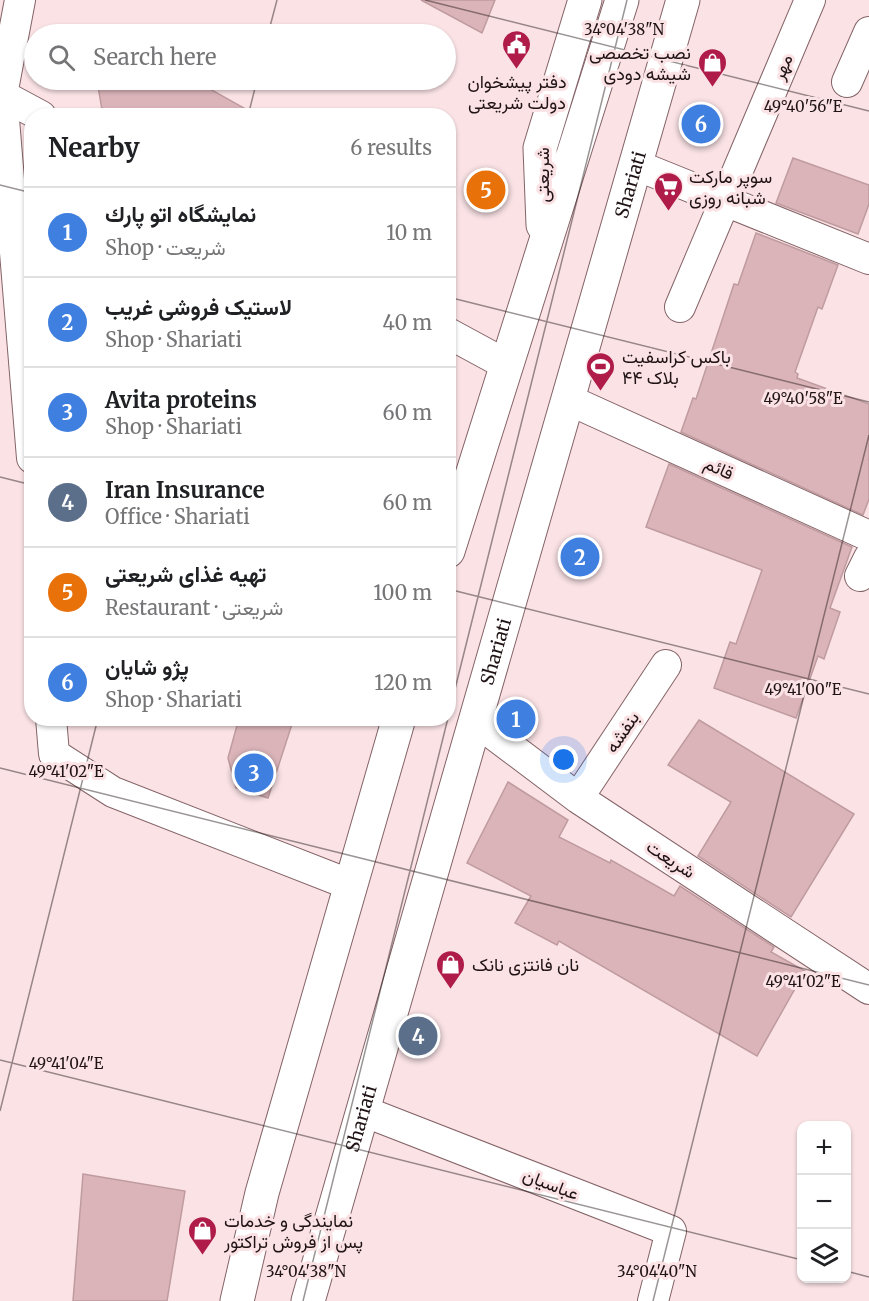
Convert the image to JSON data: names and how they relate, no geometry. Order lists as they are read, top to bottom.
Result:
{
  "streets": {
    "main road": ["شریعتی", "Shariati"],
    "street": [
      "مهر",
      "قائم",
      "بنفشه",
      "شریعت",
      "عباسیان"
    ]
  },
  "crossings": [
    ["Shariati", "قائم"],
    ["Shariati", "شریعت"],
    ["Shariati", "عباسیان"],
    ["بنفشه", "شریعت"]
  ],
  "places": {
    "public building": ["دفتر پیشخوان دولت شریعتی"],
    "shop": ["نصب تخصصی شیشه دودی", "نان فانتزی نانک", "نمایندگی و خدمات پس از فروش تراکتور"],
    "supermarket": ["سوپر مارکت شبانه روزی"],
    "sports": ["باکس کراسفیت بلاک ۴۴"]
  },
  "page": {
    "search": "Search here",
    "pins": [
      "6",
      "5",
      "2",
      "1",
      "3",
      "4"
    ],
    "heading": ["Nearby", "6 results"],
    "list": [
      {
        "mark": "1",
        "name": "نمايشگاه اتو پارك",
        "note": "Shop · شریعت",
        "value": "10 m"
      },
      {
        "mark": "2",
        "name": "لاستیک فروشی غریب",
        "note": "Shop · Shariati",
        "value": "40 m"
      },
      {
        "mark": "3",
        "name": "Avita proteins",
        "note": "Shop · Shariati",
        "value": "60 m"
      },
      {
        "mark": "4",
        "name": "Iran Insurance",
        "note": "Office · Shariati",
        "value": "60 m"
      },
      {
        "mark": "5",
        "name": "تهیه غذای شریعتی",
        "note": "Restaurant · شریعتی",
        "value": "100 m"
      },
      {
        "mark": "6",
        "name": "پژو شایان",
        "note": "Shop · Shariati",
        "value": "120 m"
      }
    ],
    "map_buttons": ["+", "−"]
  },
  "coordinates": [
    "34°04'38\"N",
    "49°40'56\"E",
    "49°40'58\"E",
    "49°41'00\"E",
    "49°41'02\"E",
    "49°41'04\"E",
    "34°04'40\"N"
  ]
}
